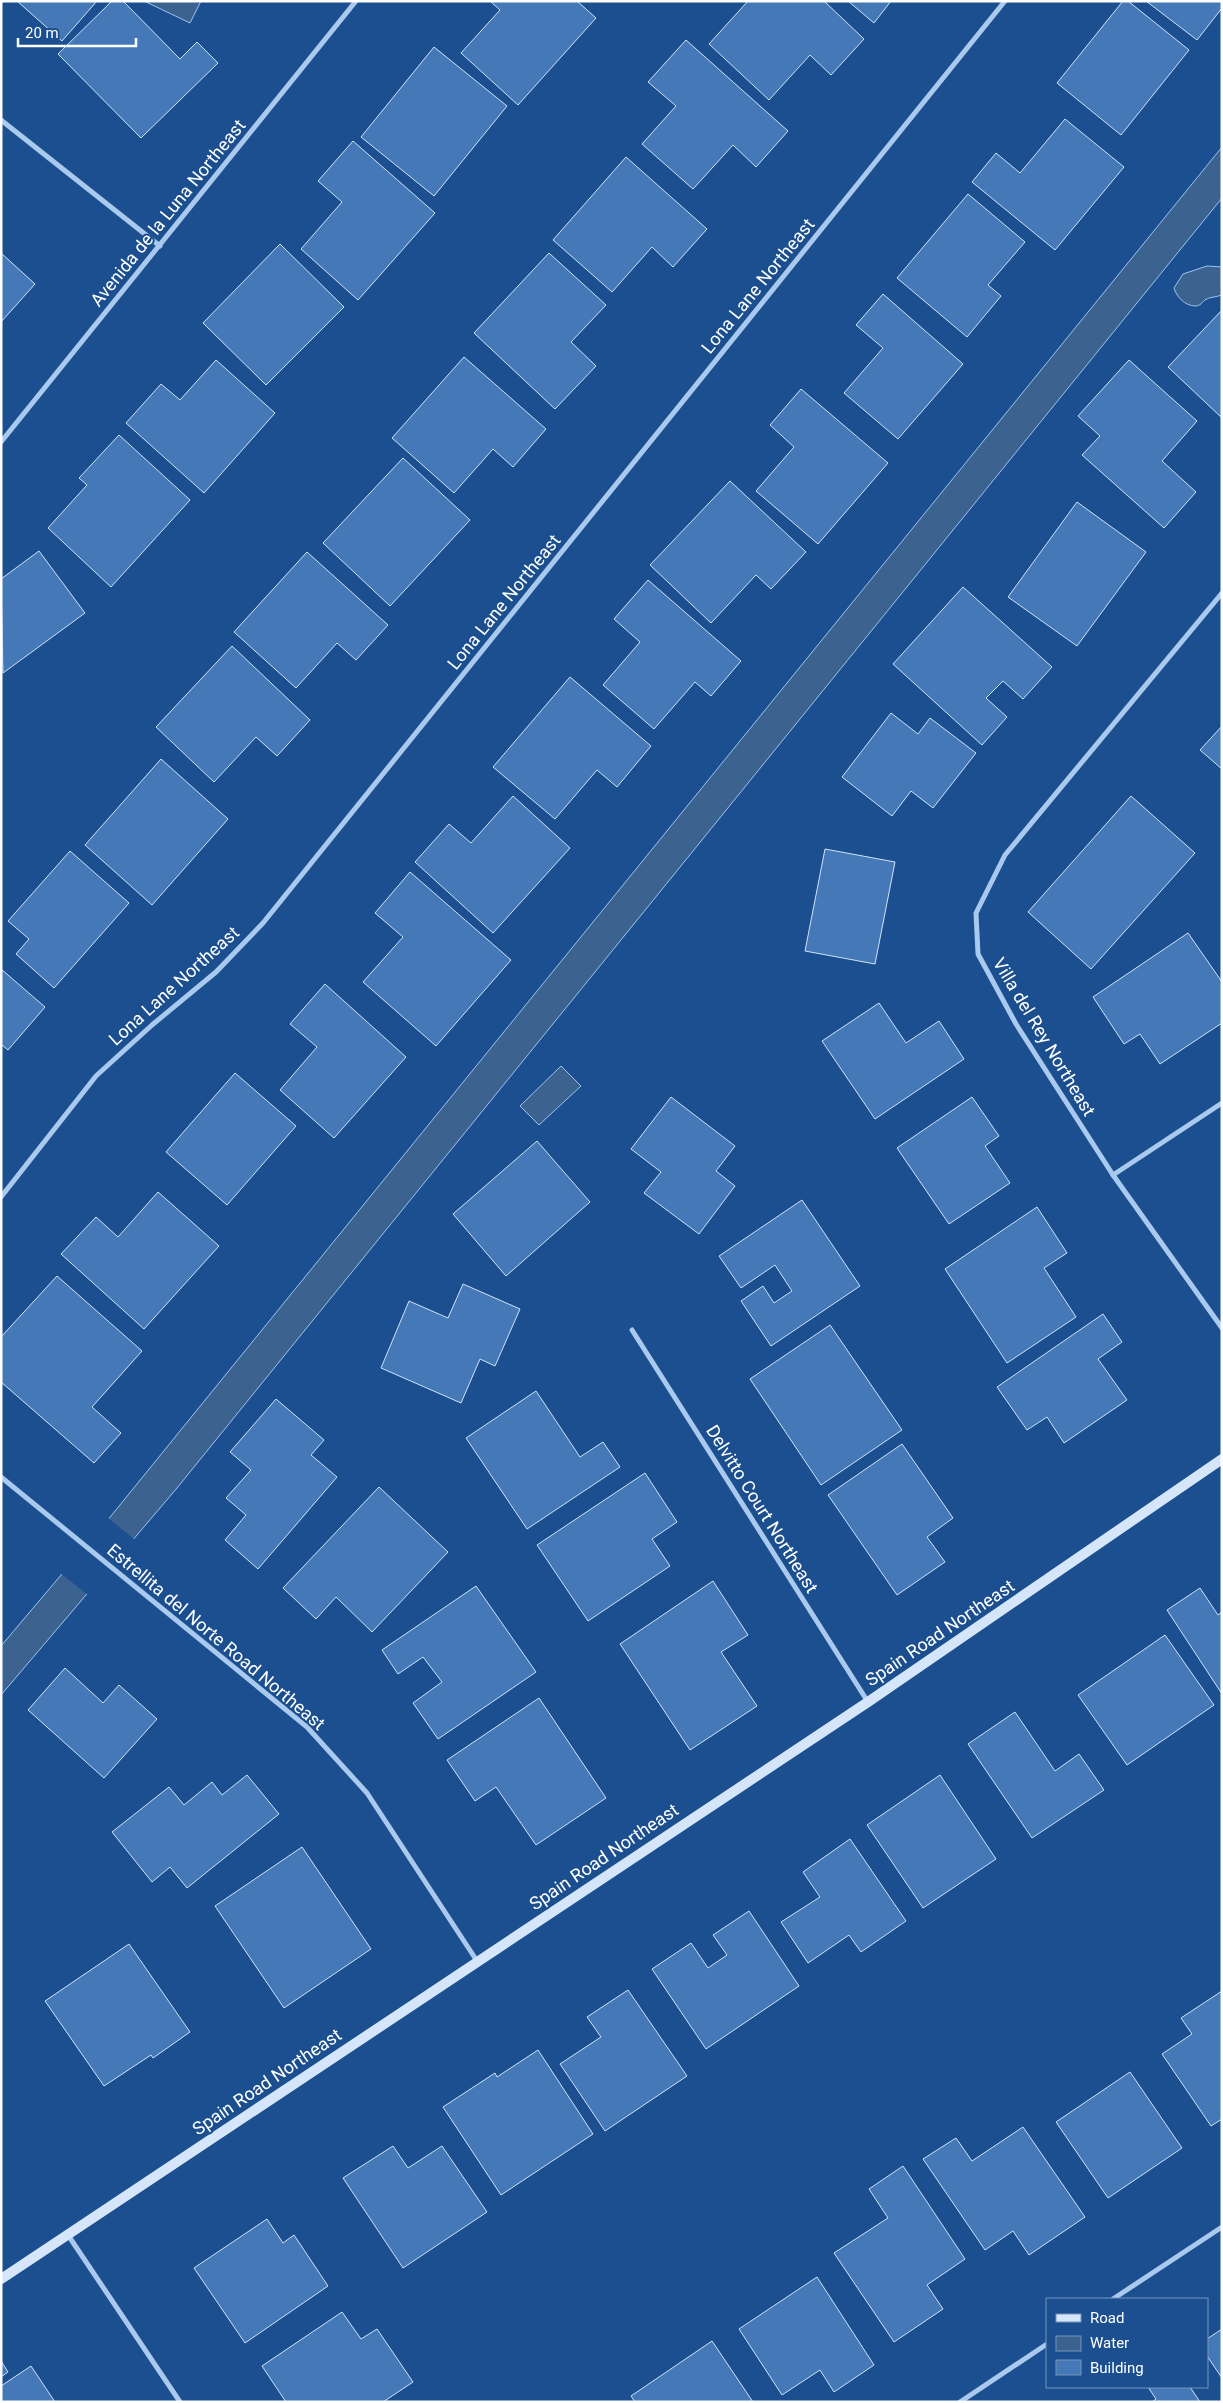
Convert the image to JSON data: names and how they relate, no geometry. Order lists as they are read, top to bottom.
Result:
{
  "streets": {
    "street": [
      "Avenida de la Luna Northeast",
      "Lona Lane Northeast",
      "Villa del Rey Northeast",
      "Delvitto Court Northeast",
      "Spain Road Northeast",
      "Estrellita del Norte Road Northeast"
    ]
  },
  "crossings": [
    ["Delvitto Court Northeast", "Spain Road Northeast"],
    ["Spain Road Northeast", "Estrellita del Norte Road Northeast"]
  ],
  "legend": ["Road", "Water", "Building"],
  "scale_bar": "20 m"
}
